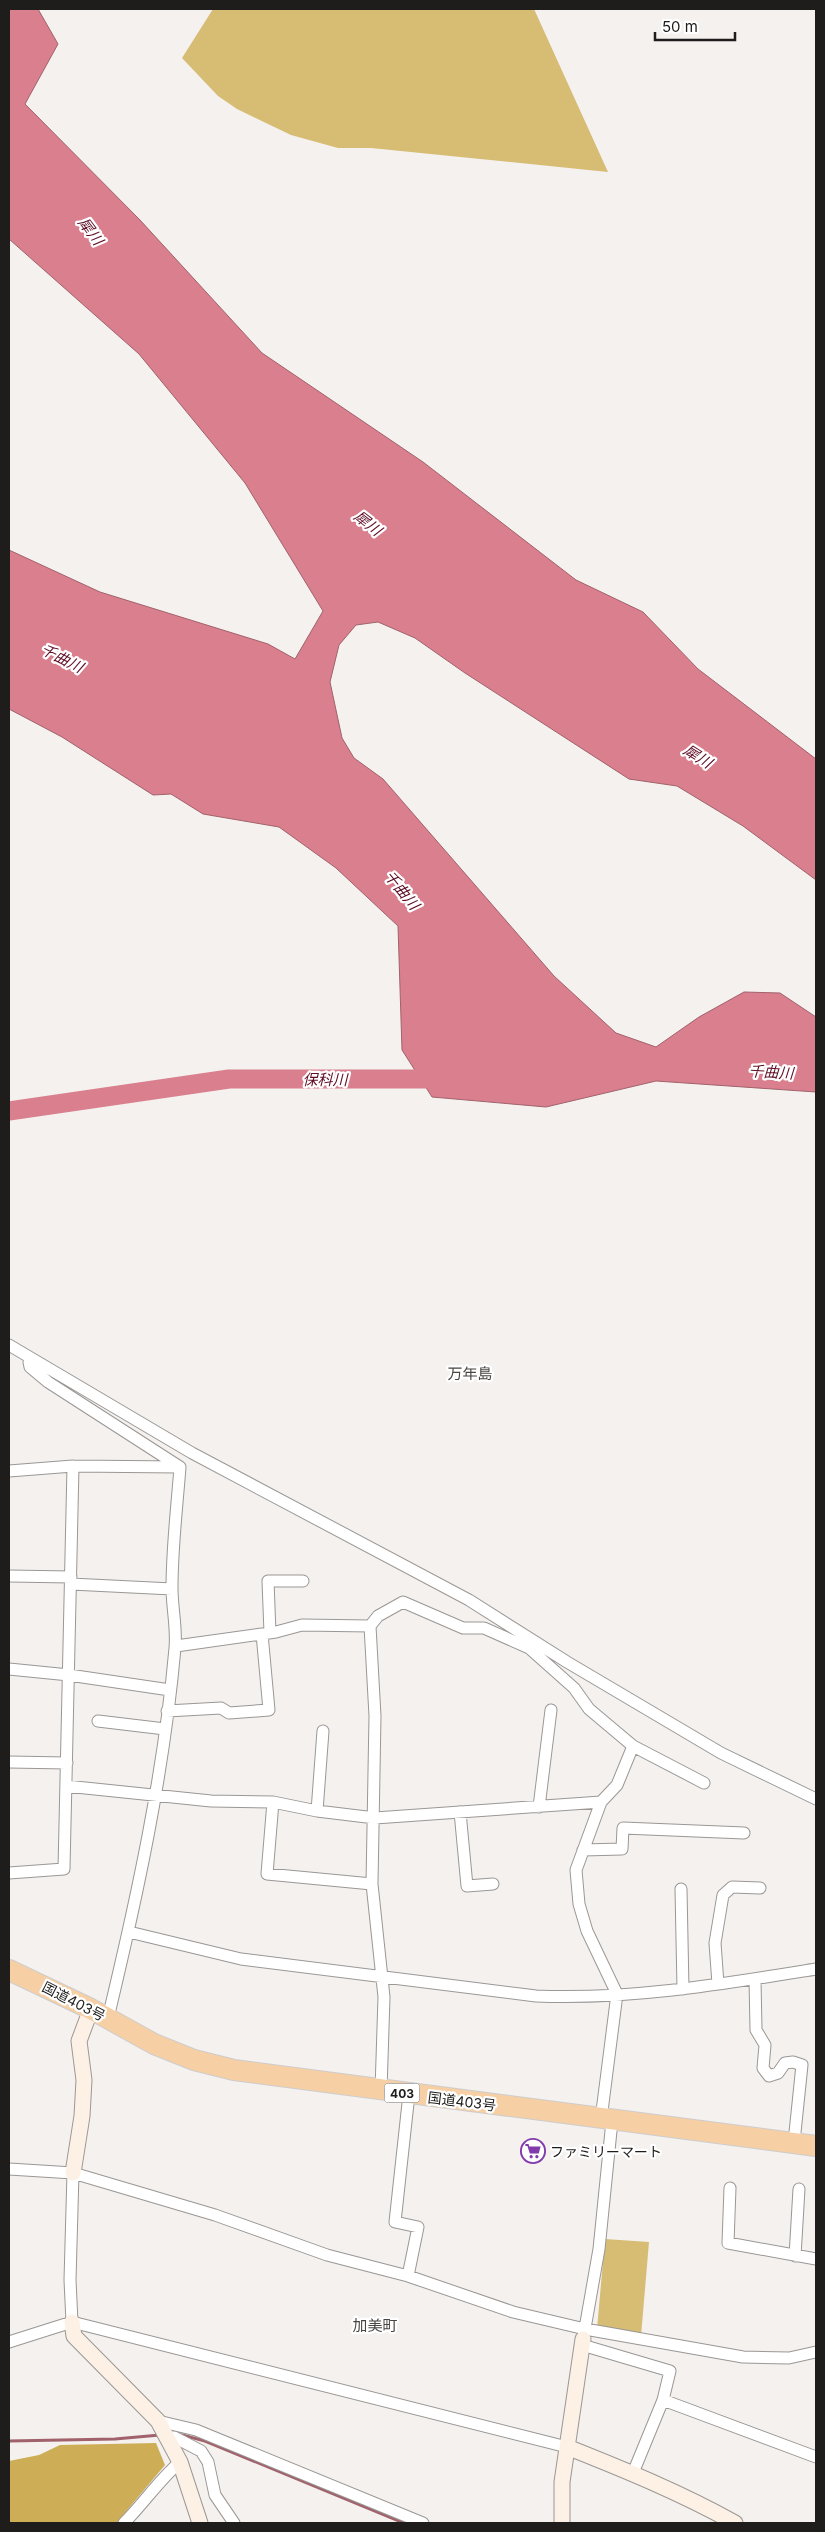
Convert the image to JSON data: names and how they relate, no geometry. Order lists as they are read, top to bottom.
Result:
{
  "streets": {
    "highway": ["国道403号", "403"]
  },
  "districts": ["万年島", "加美町"],
  "water": ["犀川", "千曲川", "保科川"],
  "places": {
    "supermarket": ["ファミリーマート"]
  },
  "scale_bar": "50 m"
}
